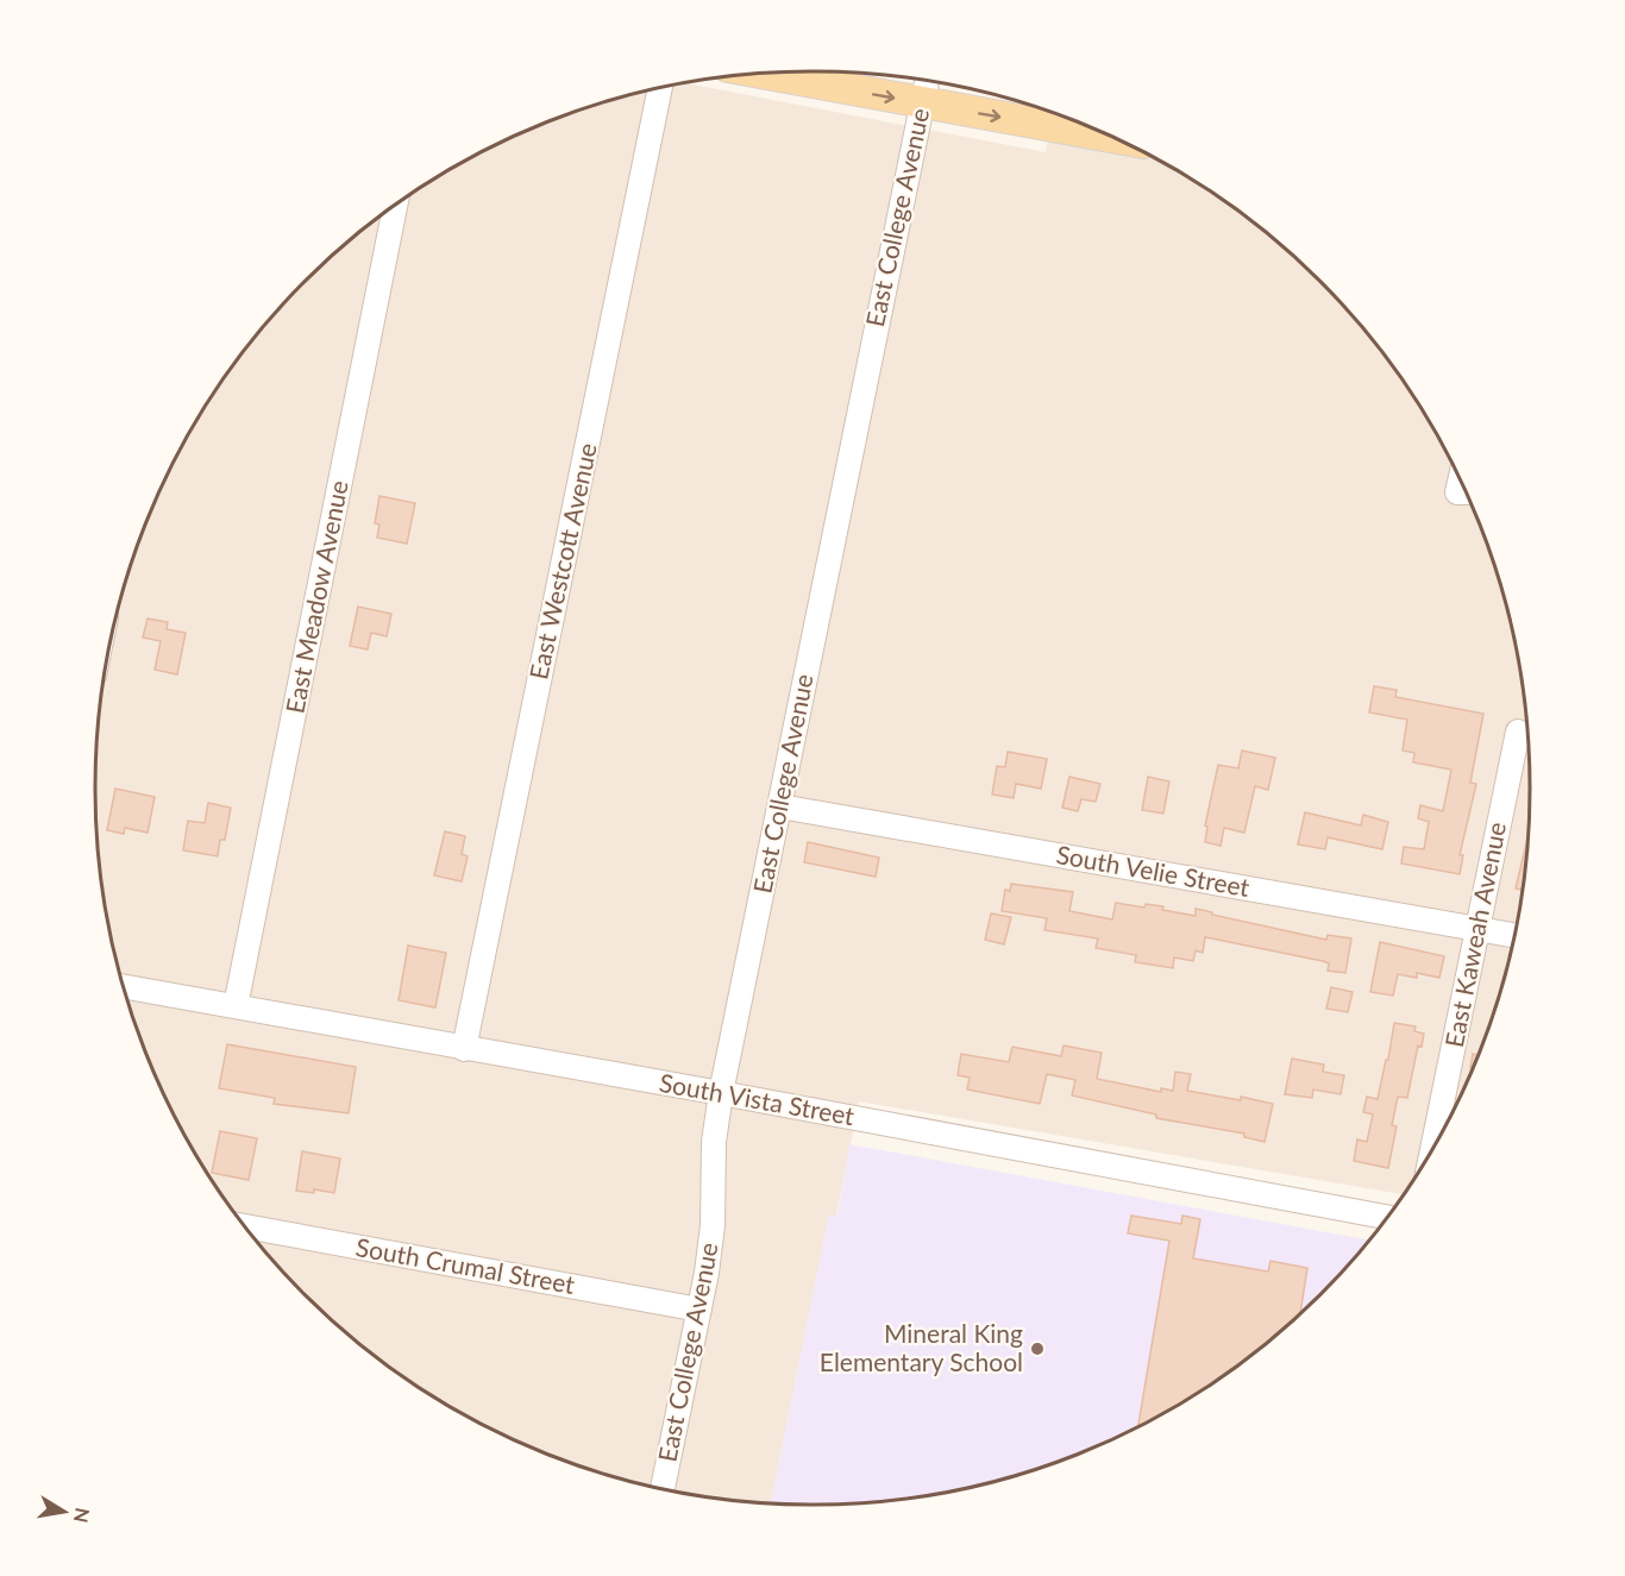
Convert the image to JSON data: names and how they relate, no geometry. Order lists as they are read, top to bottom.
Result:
{
  "streets": {
    "street": [
      "East College Avenue",
      "East Westcott Avenue",
      "East Meadow Avenue",
      "South Velie Street",
      "East Kaweah Avenue",
      "South Vista Street",
      "South Crumal Street"
    ]
  },
  "crossings": [
    ["East College Avenue", "South Velie Street"],
    ["East College Avenue", "South Vista Street"],
    ["East College Avenue", "South Crumal Street"],
    ["East Westcott Avenue", "South Vista Street"],
    ["East Meadow Avenue", "South Vista Street"],
    ["South Velie Street", "East Kaweah Avenue"]
  ],
  "places": ["Mineral King Elementary School"],
  "north": "right"
}
